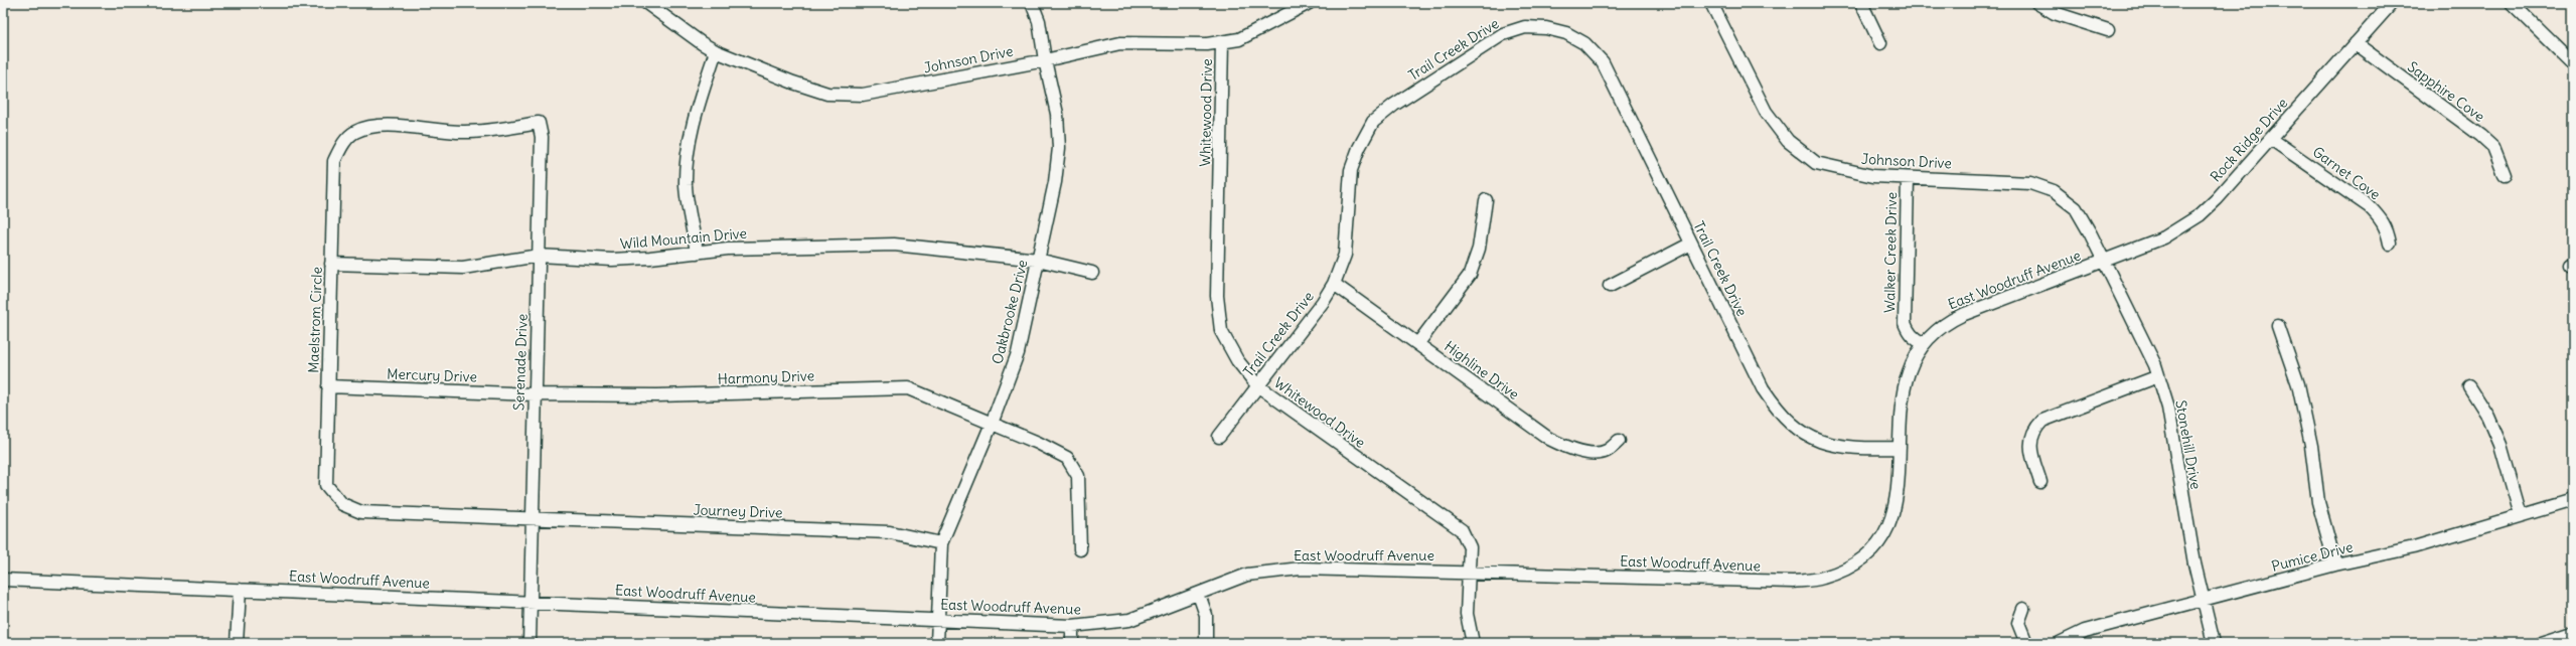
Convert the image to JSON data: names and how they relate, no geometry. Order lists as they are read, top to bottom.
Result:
{
  "streets": {
    "street": [
      "Trail Creek Drive",
      "Johnson Drive",
      "Sapphire Cove",
      "Whitewood Drive",
      "Rock Ridge Drive",
      "Garnet Cove",
      "Wild Mountain Drive",
      "Walker Creek Drive",
      "East Woodruff Avenue",
      "Oakbrooke Drive",
      "Maelstrom Circle",
      "Serenade Drive",
      "Highline Drive",
      "Mercury Drive",
      "Harmony Drive",
      "Stonehill Drive",
      "Journey Drive",
      "Pumice Drive"
    ]
  },
  "crossings": [
    ["Trail Creek Drive", "Whitewood Drive"],
    ["Trail Creek Drive", "East Woodruff Avenue"],
    ["Trail Creek Drive", "Highline Drive"],
    ["Johnson Drive", "Whitewood Drive"],
    ["Johnson Drive", "Rock Ridge Drive"],
    ["Johnson Drive", "Walker Creek Drive"],
    ["Johnson Drive", "East Woodruff Avenue"],
    ["Johnson Drive", "Oakbrooke Drive"],
    ["Johnson Drive", "Stonehill Drive"],
    ["Sapphire Cove", "Rock Ridge Drive"],
    ["Whitewood Drive", "East Woodruff Avenue"],
    ["Rock Ridge Drive", "Garnet Cove"],
    ["Rock Ridge Drive", "East Woodruff Avenue"],
    ["Rock Ridge Drive", "Stonehill Drive"],
    ["Wild Mountain Drive", "Oakbrooke Drive"],
    ["Wild Mountain Drive", "Maelstrom Circle"],
    ["Wild Mountain Drive", "Serenade Drive"],
    ["Walker Creek Drive", "East Woodruff Avenue"],
    ["East Woodruff Avenue", "Oakbrooke Drive"],
    ["East Woodruff Avenue", "Serenade Drive"],
    ["East Woodruff Avenue", "Stonehill Drive"],
    ["Oakbrooke Drive", "Harmony Drive"],
    ["Oakbrooke Drive", "Journey Drive"],
    ["Maelstrom Circle", "Serenade Drive"],
    ["Maelstrom Circle", "Mercury Drive"],
    ["Maelstrom Circle", "Journey Drive"],
    ["Serenade Drive", "Mercury Drive"],
    ["Serenade Drive", "Harmony Drive"],
    ["Serenade Drive", "Journey Drive"],
    ["Mercury Drive", "Harmony Drive"],
    ["Stonehill Drive", "Pumice Drive"]
  ]
}
